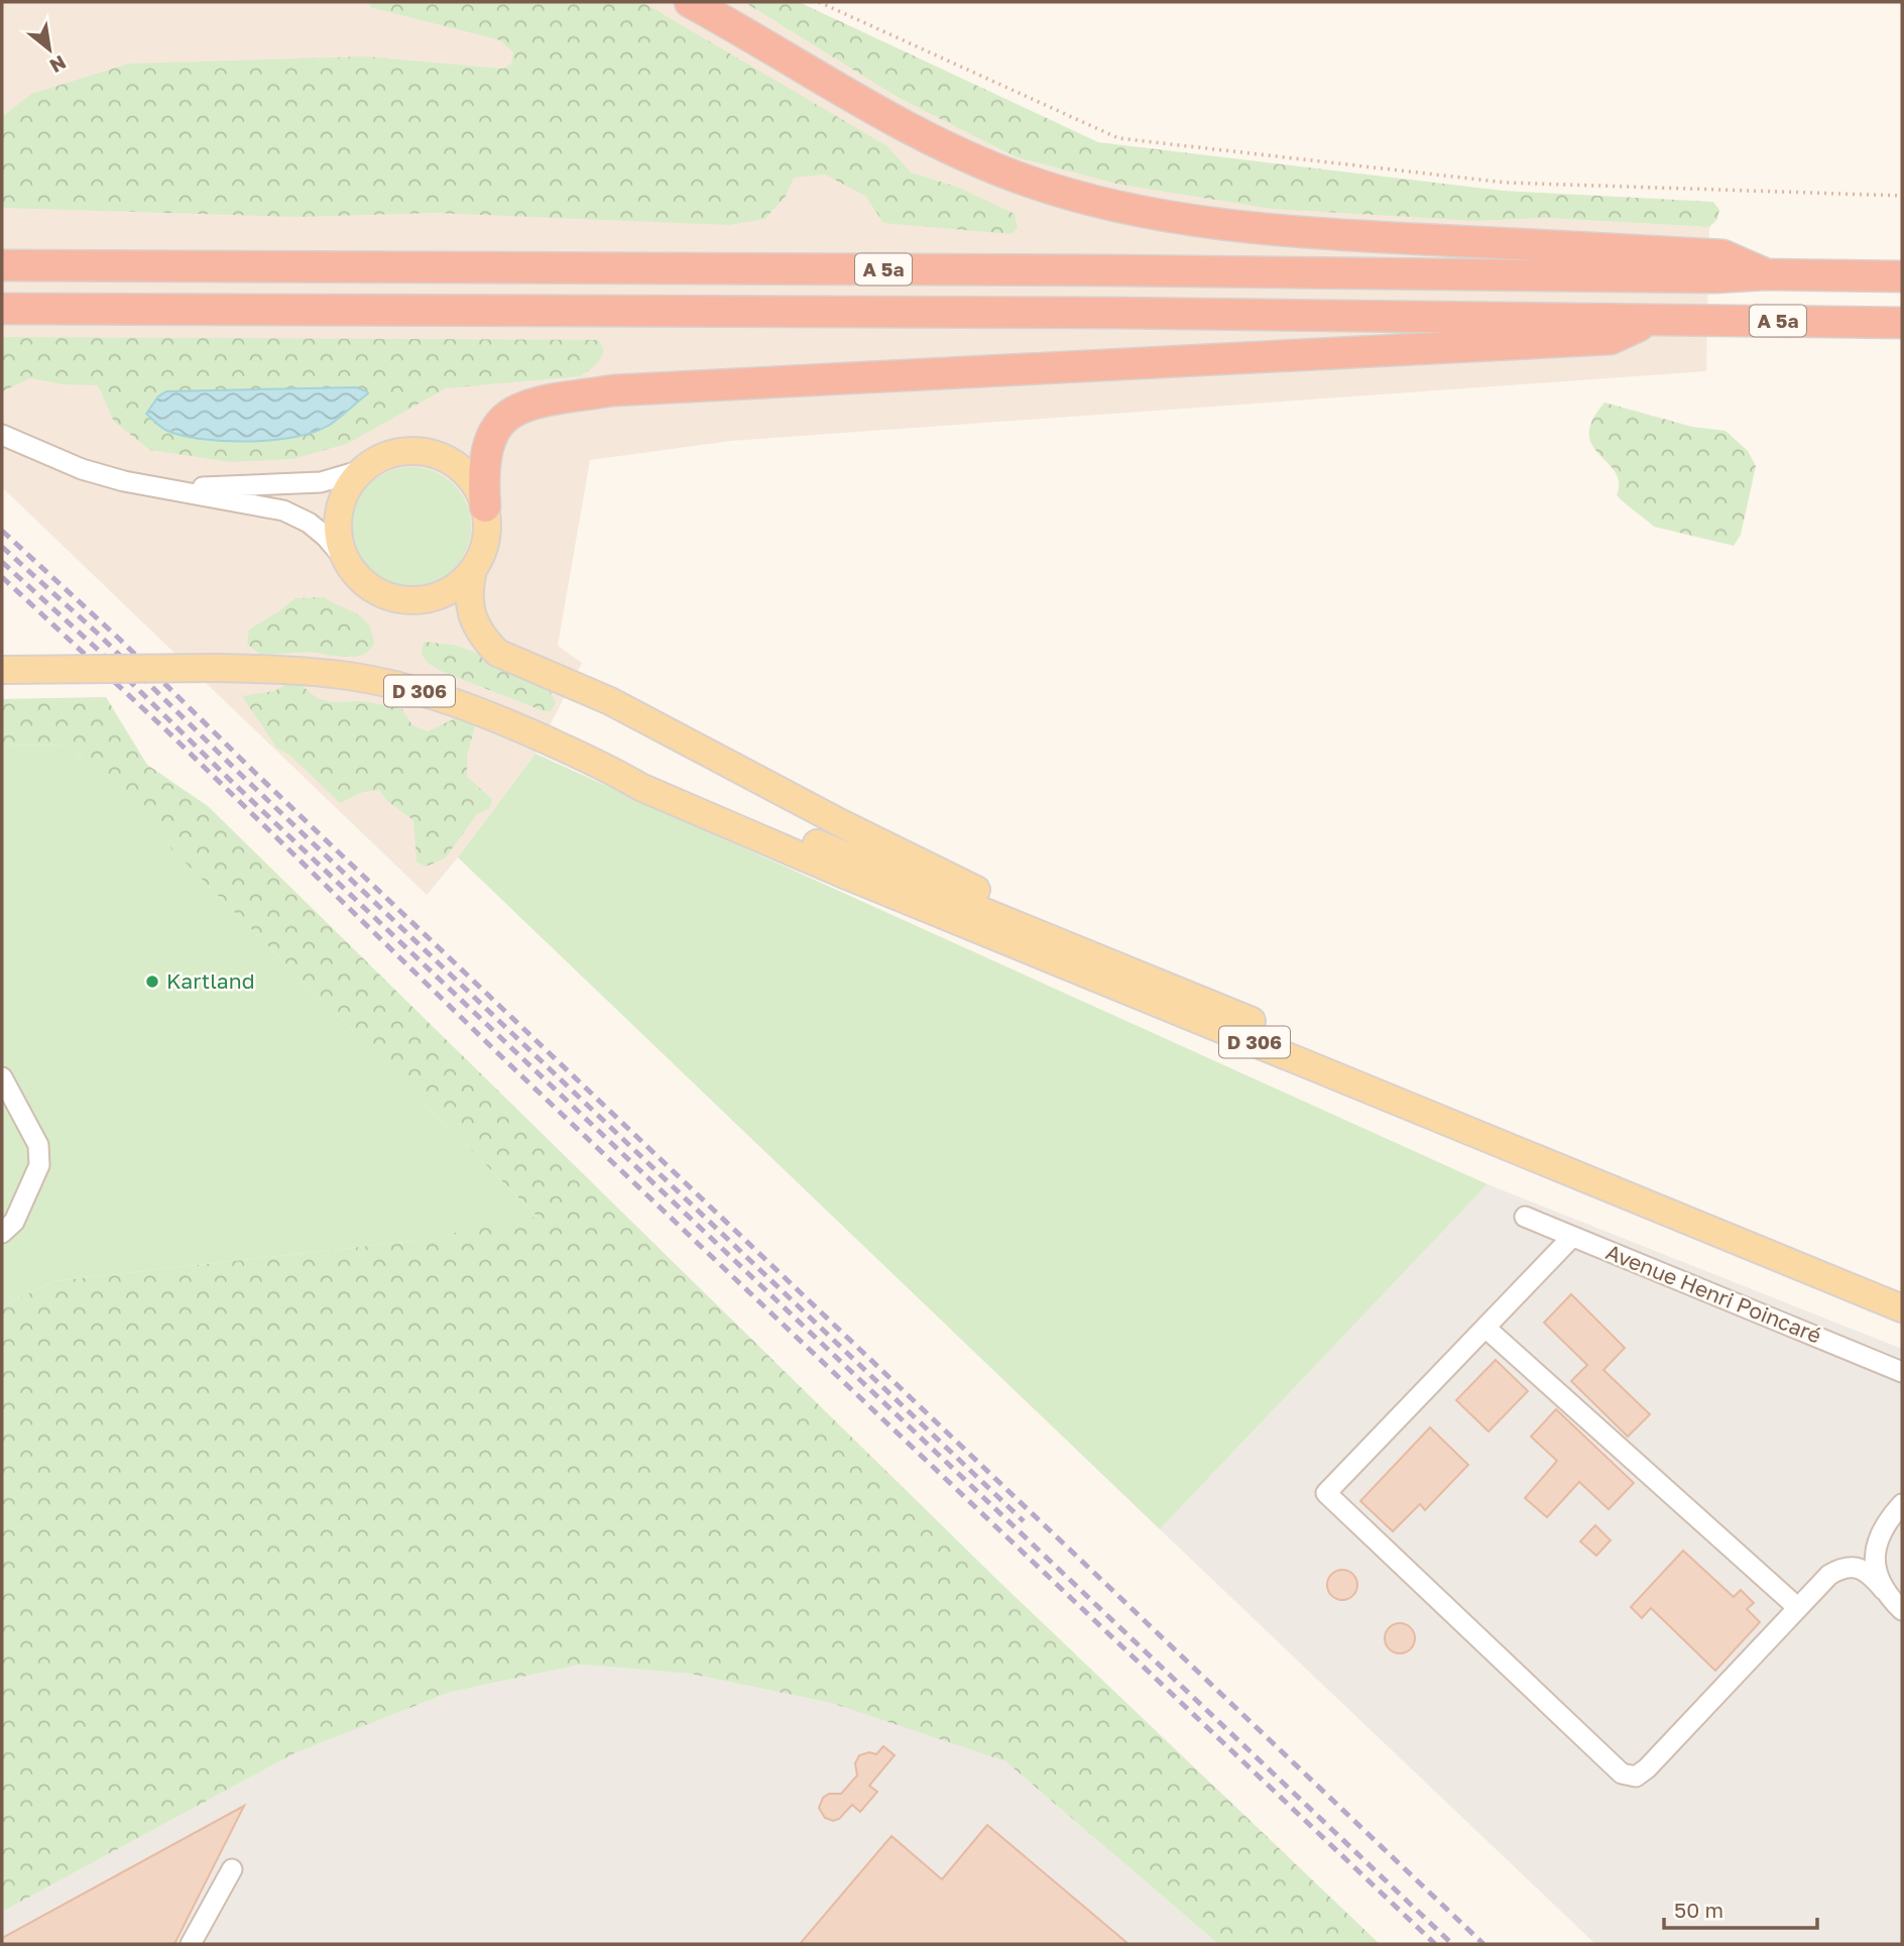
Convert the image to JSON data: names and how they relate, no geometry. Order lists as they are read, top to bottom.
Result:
{
  "streets": {
    "highway": ["A 5a"],
    "main road": ["D 306"],
    "street": ["Avenue Henri Poincaré"]
  },
  "places": ["Kartland"],
  "scale_bar": "50 m",
  "north": "bottom right"
}
